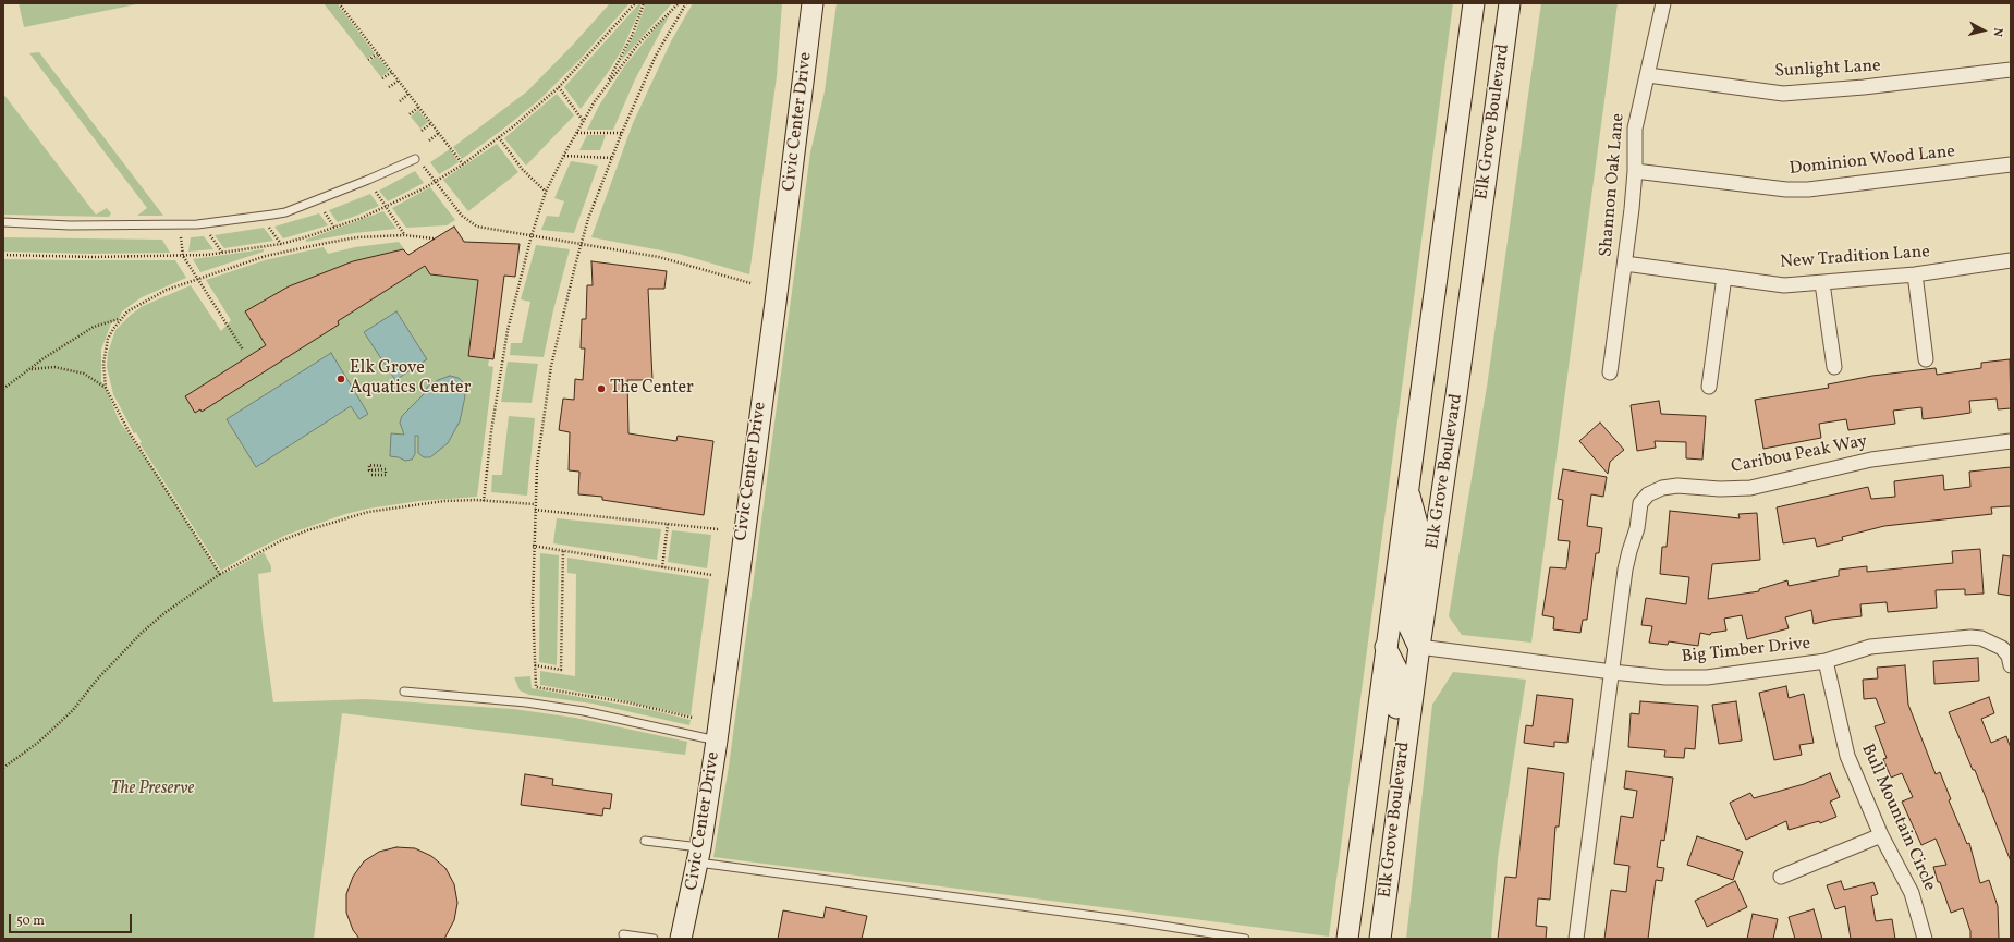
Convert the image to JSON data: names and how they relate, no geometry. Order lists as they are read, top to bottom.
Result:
{
  "streets": {
    "main road": ["Civic Center Drive", "Elk Grove Boulevard"],
    "street": [
      "Sunlight Lane",
      "Dominion Wood Lane",
      "Shannon Oak Lane",
      "New Tradition Lane",
      "Caribou Peak Way",
      "Big Timber Drive",
      "Bull Mountain Circle"
    ]
  },
  "crossings": [
    ["Sunlight Lane", "Shannon Oak Lane"],
    ["Elk Grove Boulevard", "Big Timber Drive"],
    ["Dominion Wood Lane", "Shannon Oak Lane"],
    ["Shannon Oak Lane", "New Tradition Lane"],
    ["Caribou Peak Way", "Big Timber Drive"],
    ["Big Timber Drive", "Bull Mountain Circle"]
  ],
  "parks": ["The Preserve"],
  "places": ["Elk Grove Aquatics Center", "The Center"],
  "scale_bar": "50 m",
  "north": "right"
}
